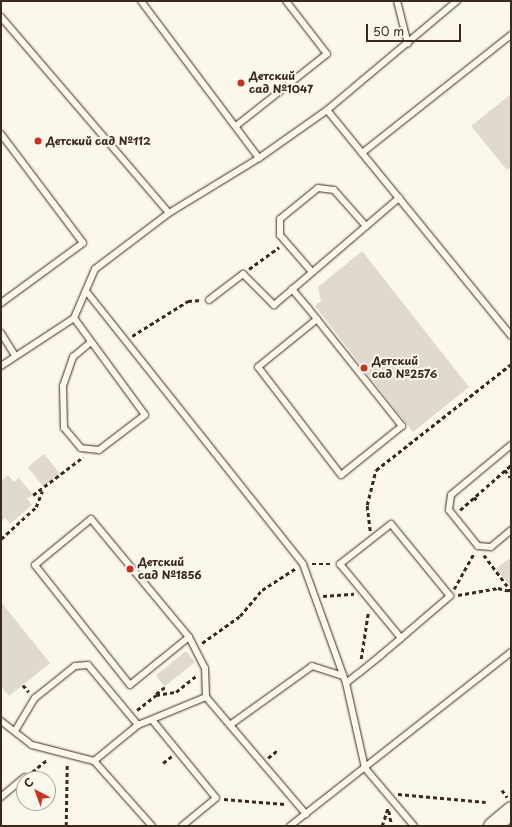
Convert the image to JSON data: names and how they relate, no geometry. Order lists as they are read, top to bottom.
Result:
{
  "places": [
    "Детский сад №1047",
    "Детский сад №112",
    "Детский сад №2576",
    "Детский сад №1856"
  ],
  "scale_bar": "50 m",
  "north": "top left"
}
